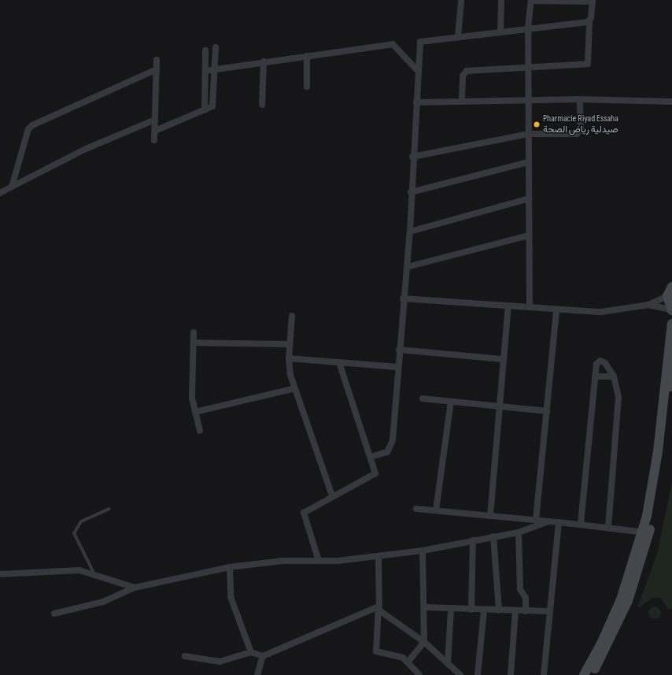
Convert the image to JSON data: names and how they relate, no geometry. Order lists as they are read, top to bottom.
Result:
{
  "places": ["Pharmacie Riyad Essaha صيدلية رياض الصحة"]
}
